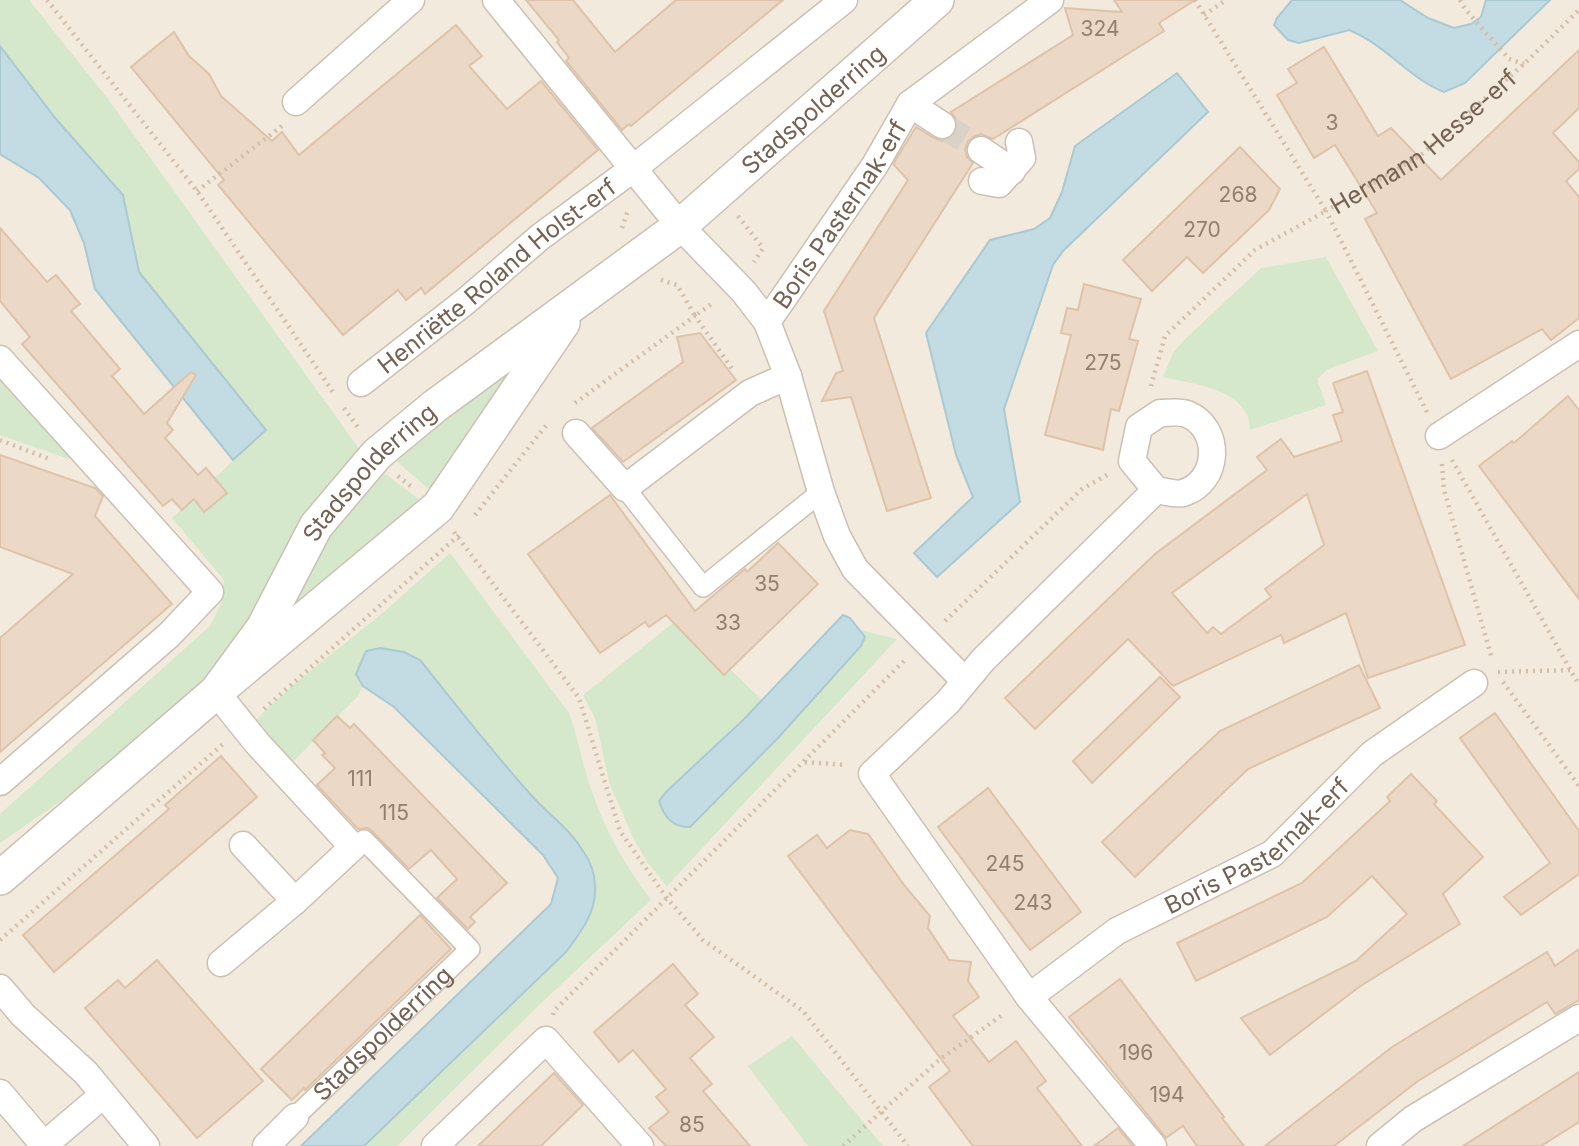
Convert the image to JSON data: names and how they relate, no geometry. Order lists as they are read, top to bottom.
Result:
{
  "streets": {
    "street": ["Stadspolderring", "Boris Pasternak-erf", "Henriëtte Roland Holst-erf"],
    "path": ["Hermann Hesse-erf"]
  },
  "crossings": [
    ["Stadspolderring", "Boris Pasternak-erf"],
    ["Stadspolderring", "Henriëtte Roland Holst-erf"],
    ["Boris Pasternak-erf", "Henriëtte Roland Holst-erf"]
  ],
  "house_numbers": [
    "324",
    "3",
    "268",
    "270",
    "275",
    "35",
    "33",
    "111",
    "115",
    "245",
    "243",
    "196",
    "194",
    "85"
  ]
}
